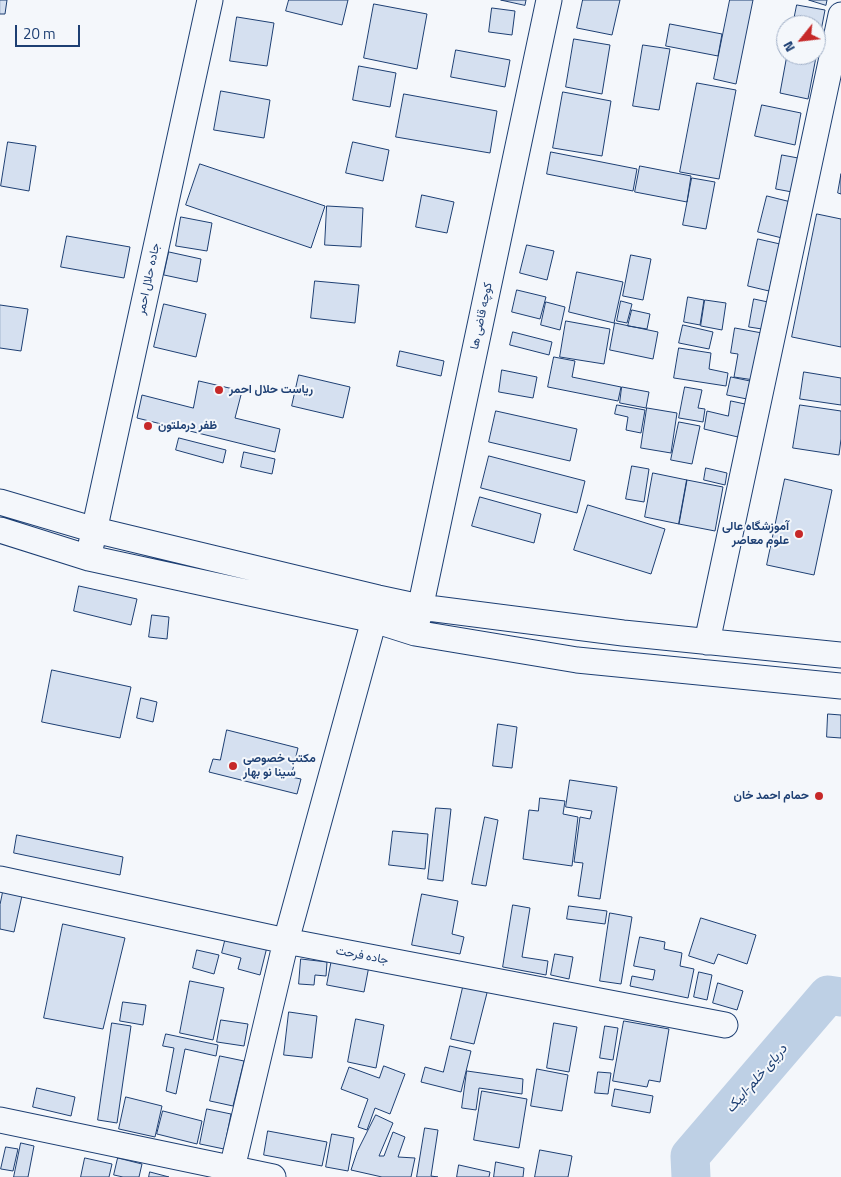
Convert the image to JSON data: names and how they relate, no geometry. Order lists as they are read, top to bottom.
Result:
{
  "streets": {
    "street": ["جاده حلال احمر", "کوچه قاضی ها", "جاده فرحت"]
  },
  "water": ["دریای خلم-ایبک"],
  "places": [
    "ریاست حلال احمر",
    "ظفر درملتون",
    "آموزشگاه عالی علوم معاصر",
    "مکتب خصوصی سینا نو بهار",
    "حمام احمد خان"
  ],
  "scale_bar": "20 m",
  "north": "bottom left"
}
